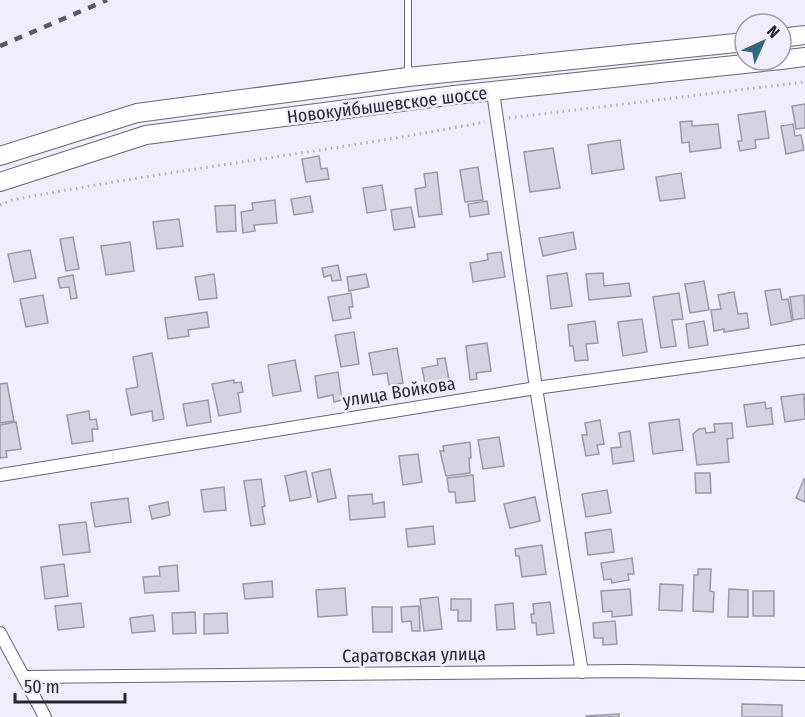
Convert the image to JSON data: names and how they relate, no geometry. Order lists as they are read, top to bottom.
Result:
{
  "streets": {
    "main road": ["Новокуйбышевское шоссе"],
    "street": ["улица Войкова", "Саратовская улица"]
  },
  "scale_bar": "50 m",
  "north": "top right"
}
